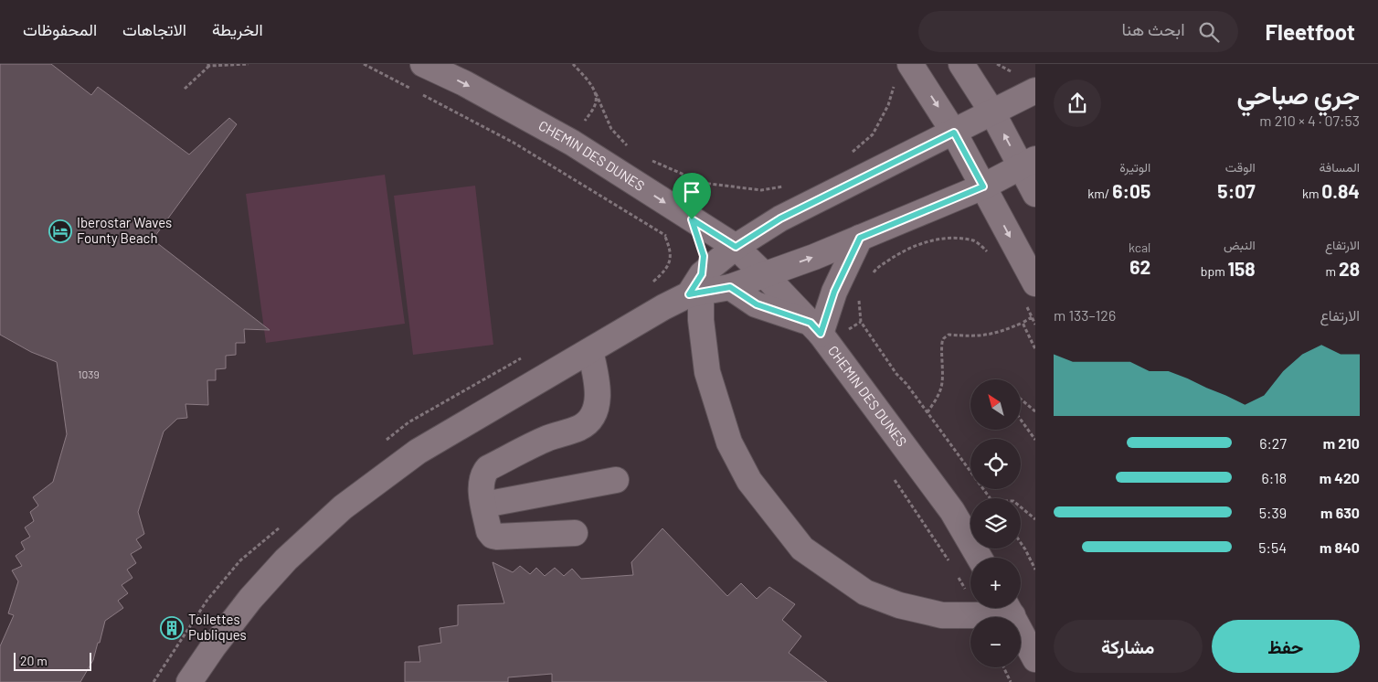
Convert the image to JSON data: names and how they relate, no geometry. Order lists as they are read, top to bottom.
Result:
{
  "streets": {
    "street": ["CHEMIN DES DUNES"]
  },
  "one_way": ["CHEMIN DES DUNES"],
  "places": {
    "hotel": ["Iberostar Waves Founty Beach"],
    "building": ["Toilettes Publiques"]
  },
  "house_numbers": ["1039"],
  "scale_bar": "20 m",
  "north": "top left",
  "page": {
    "header": "Fleetfoot",
    "search": "ابحث هنا",
    "nav": ["الخريطة", "الاتجاهات", "المحفوظات"],
    "heading": ["جري صباحي", "07:53 · 4 × 210 m"],
    "stats": [
      ["المسافة", "0.84 km"],
      ["الوقت", "5:07"],
      ["الوتيرة", "6:05 /km"],
      ["الارتفاع", "28 m"],
      ["النبض", "158 bpm"],
      ["kcal", "62"]
    ],
    "chart": ["الارتفاع", "126–133 m"],
    "map_buttons": ["+", "−"],
    "list": [
      {
        "name": "210 m",
        "note": "6:27"
      },
      {
        "name": "420 m",
        "note": "6:18"
      },
      {
        "name": "630 m",
        "note": "5:39"
      },
      {
        "name": "840 m",
        "note": "5:54"
      }
    ],
    "buttons": ["حفظ", "مشاركة"],
    "scale": "20 m"
  }
}
